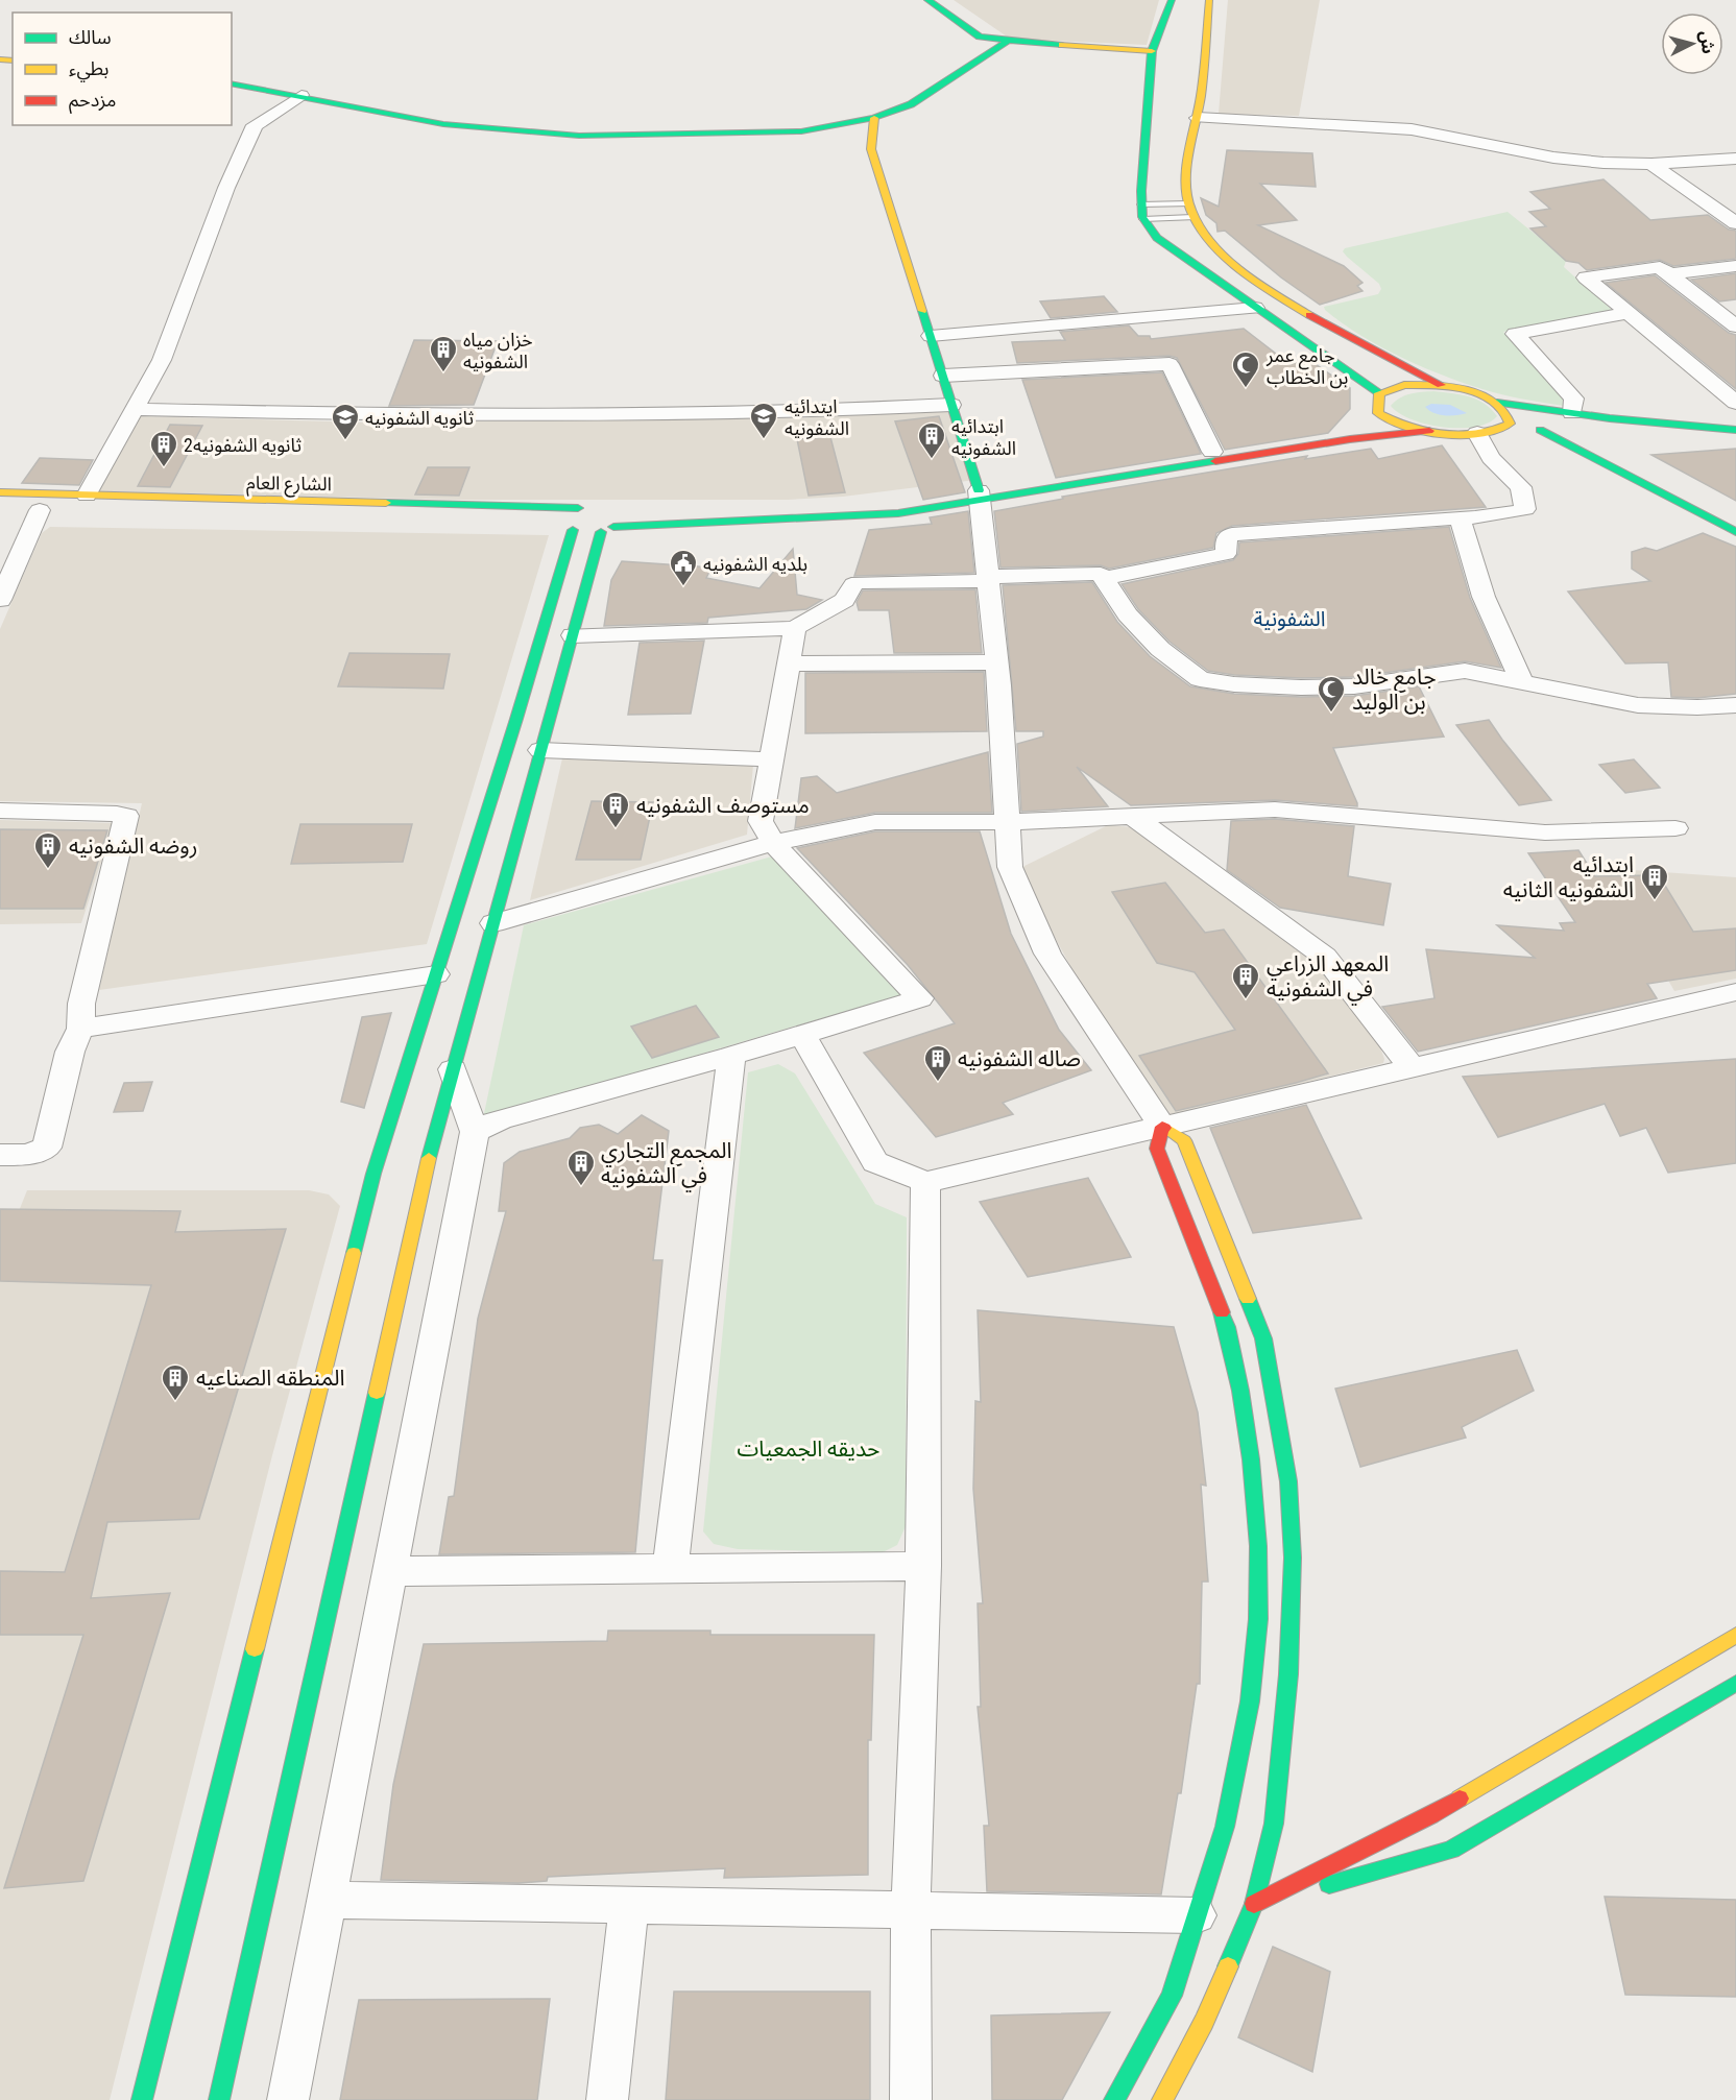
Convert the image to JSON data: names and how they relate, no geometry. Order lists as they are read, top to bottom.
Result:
{
  "streets": {
    "main road": ["الشارع العام"]
  },
  "districts": ["الشفونية"],
  "parks": ["حديقه الجمعيات"],
  "places": {
    "building": [
      "خزان مياه الشفونيه",
      "ابتدائيه الشفونيه",
      "ثانويه الشفونيه2",
      "مستوصف الشفونيه",
      "روضه الشفونيه",
      "ابتدائيه الشفونيه الثانيه",
      "المعهد الزراعي في الشفونيه",
      "صاله الشفونيه",
      "المجمع التجاري في الشفونيه",
      "المنطقه الصناعيه"
    ],
    "mosque": ["جامع عمر بن الخطاب", "جامع خالد بن الوليد"],
    "school or university": ["ايتدائيه الشفونيه", "ثانويه الشفونيه"],
    "public building": ["بلديه الشفونيه"]
  },
  "legend": ["سالك", "بطيء", "مزدحم"],
  "north": "right"
}
